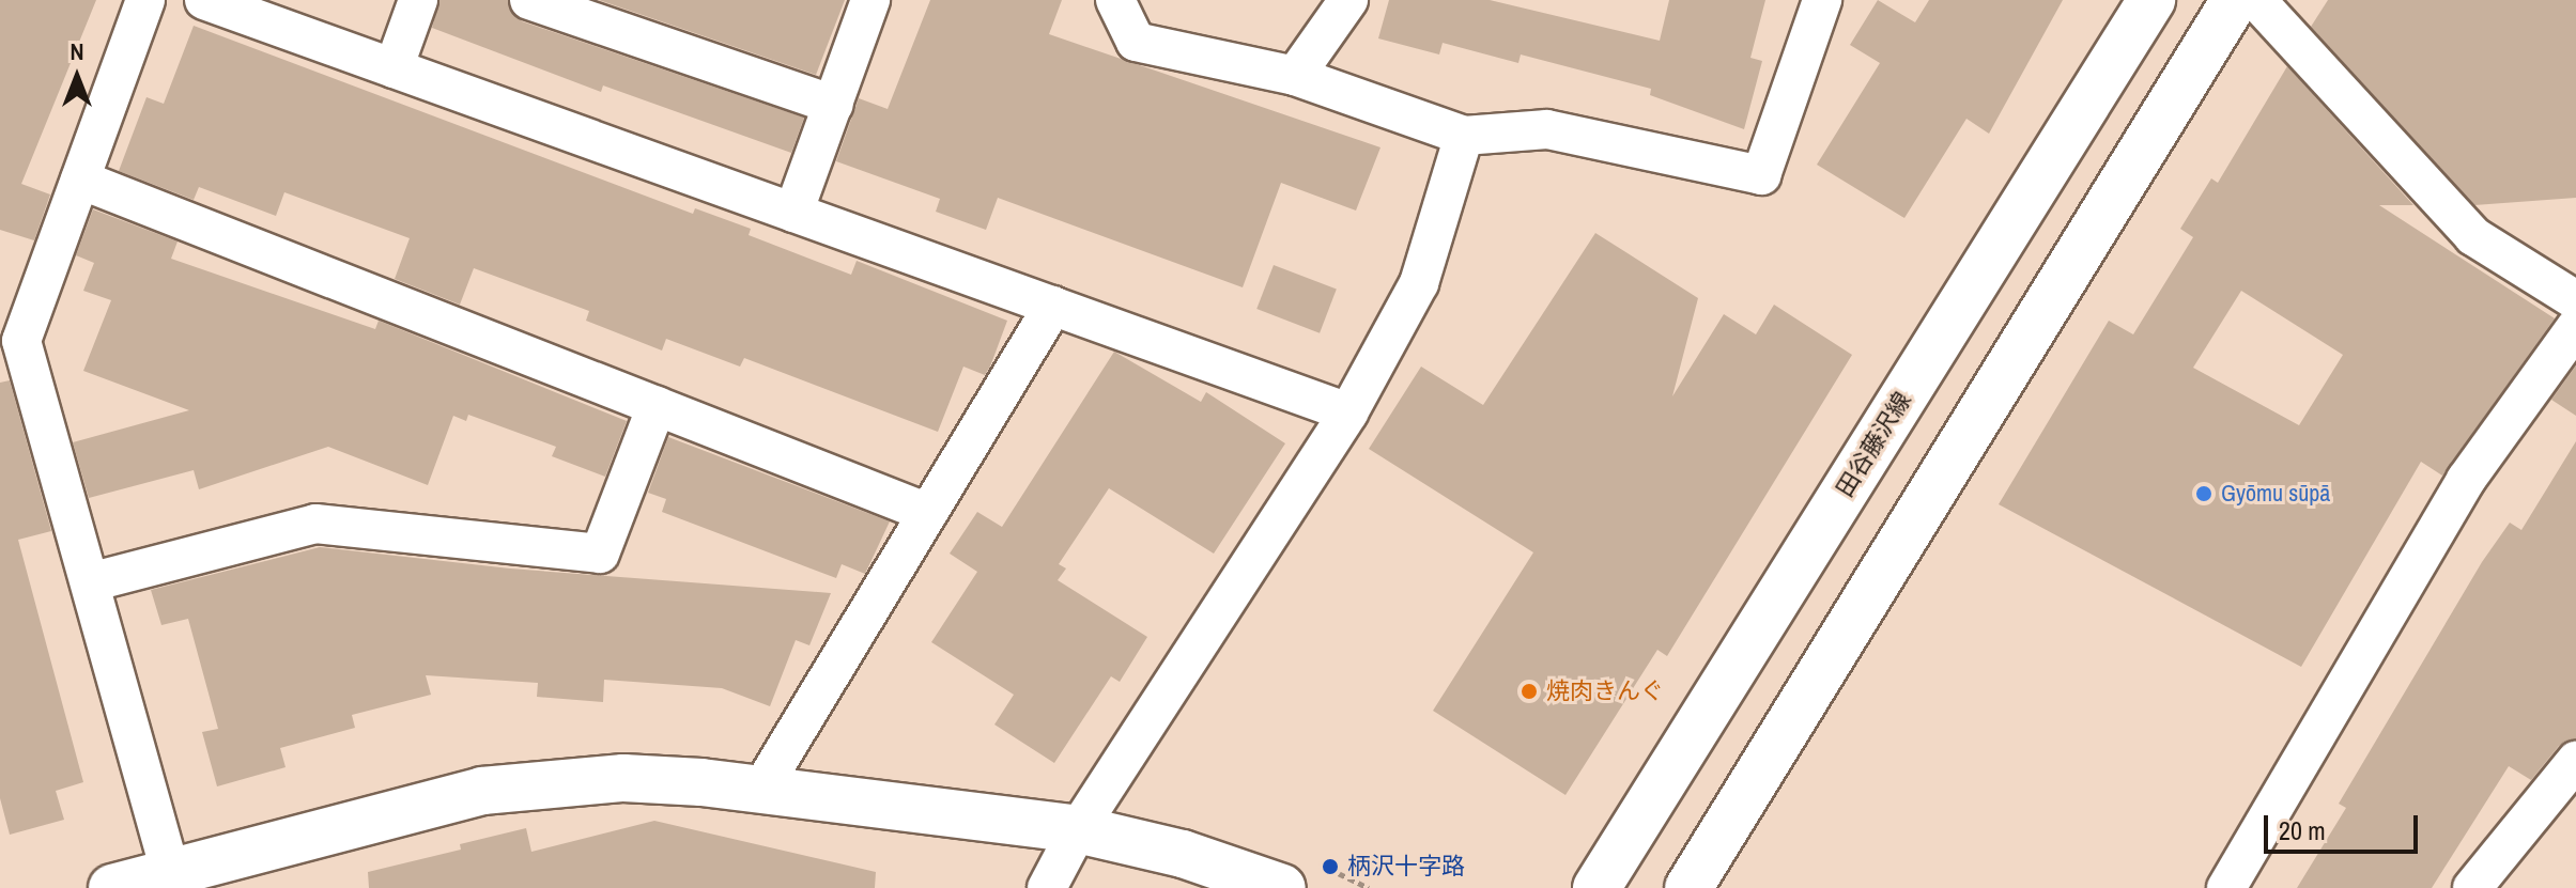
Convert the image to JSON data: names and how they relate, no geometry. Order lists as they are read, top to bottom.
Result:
{
  "streets": {
    "main road": ["田谷藤沢線"]
  },
  "places": ["Gyōmu sūpā", "焼肉きんぐ", "柄沢十字路"],
  "scale_bar": "20 m",
  "north": "top"
}
